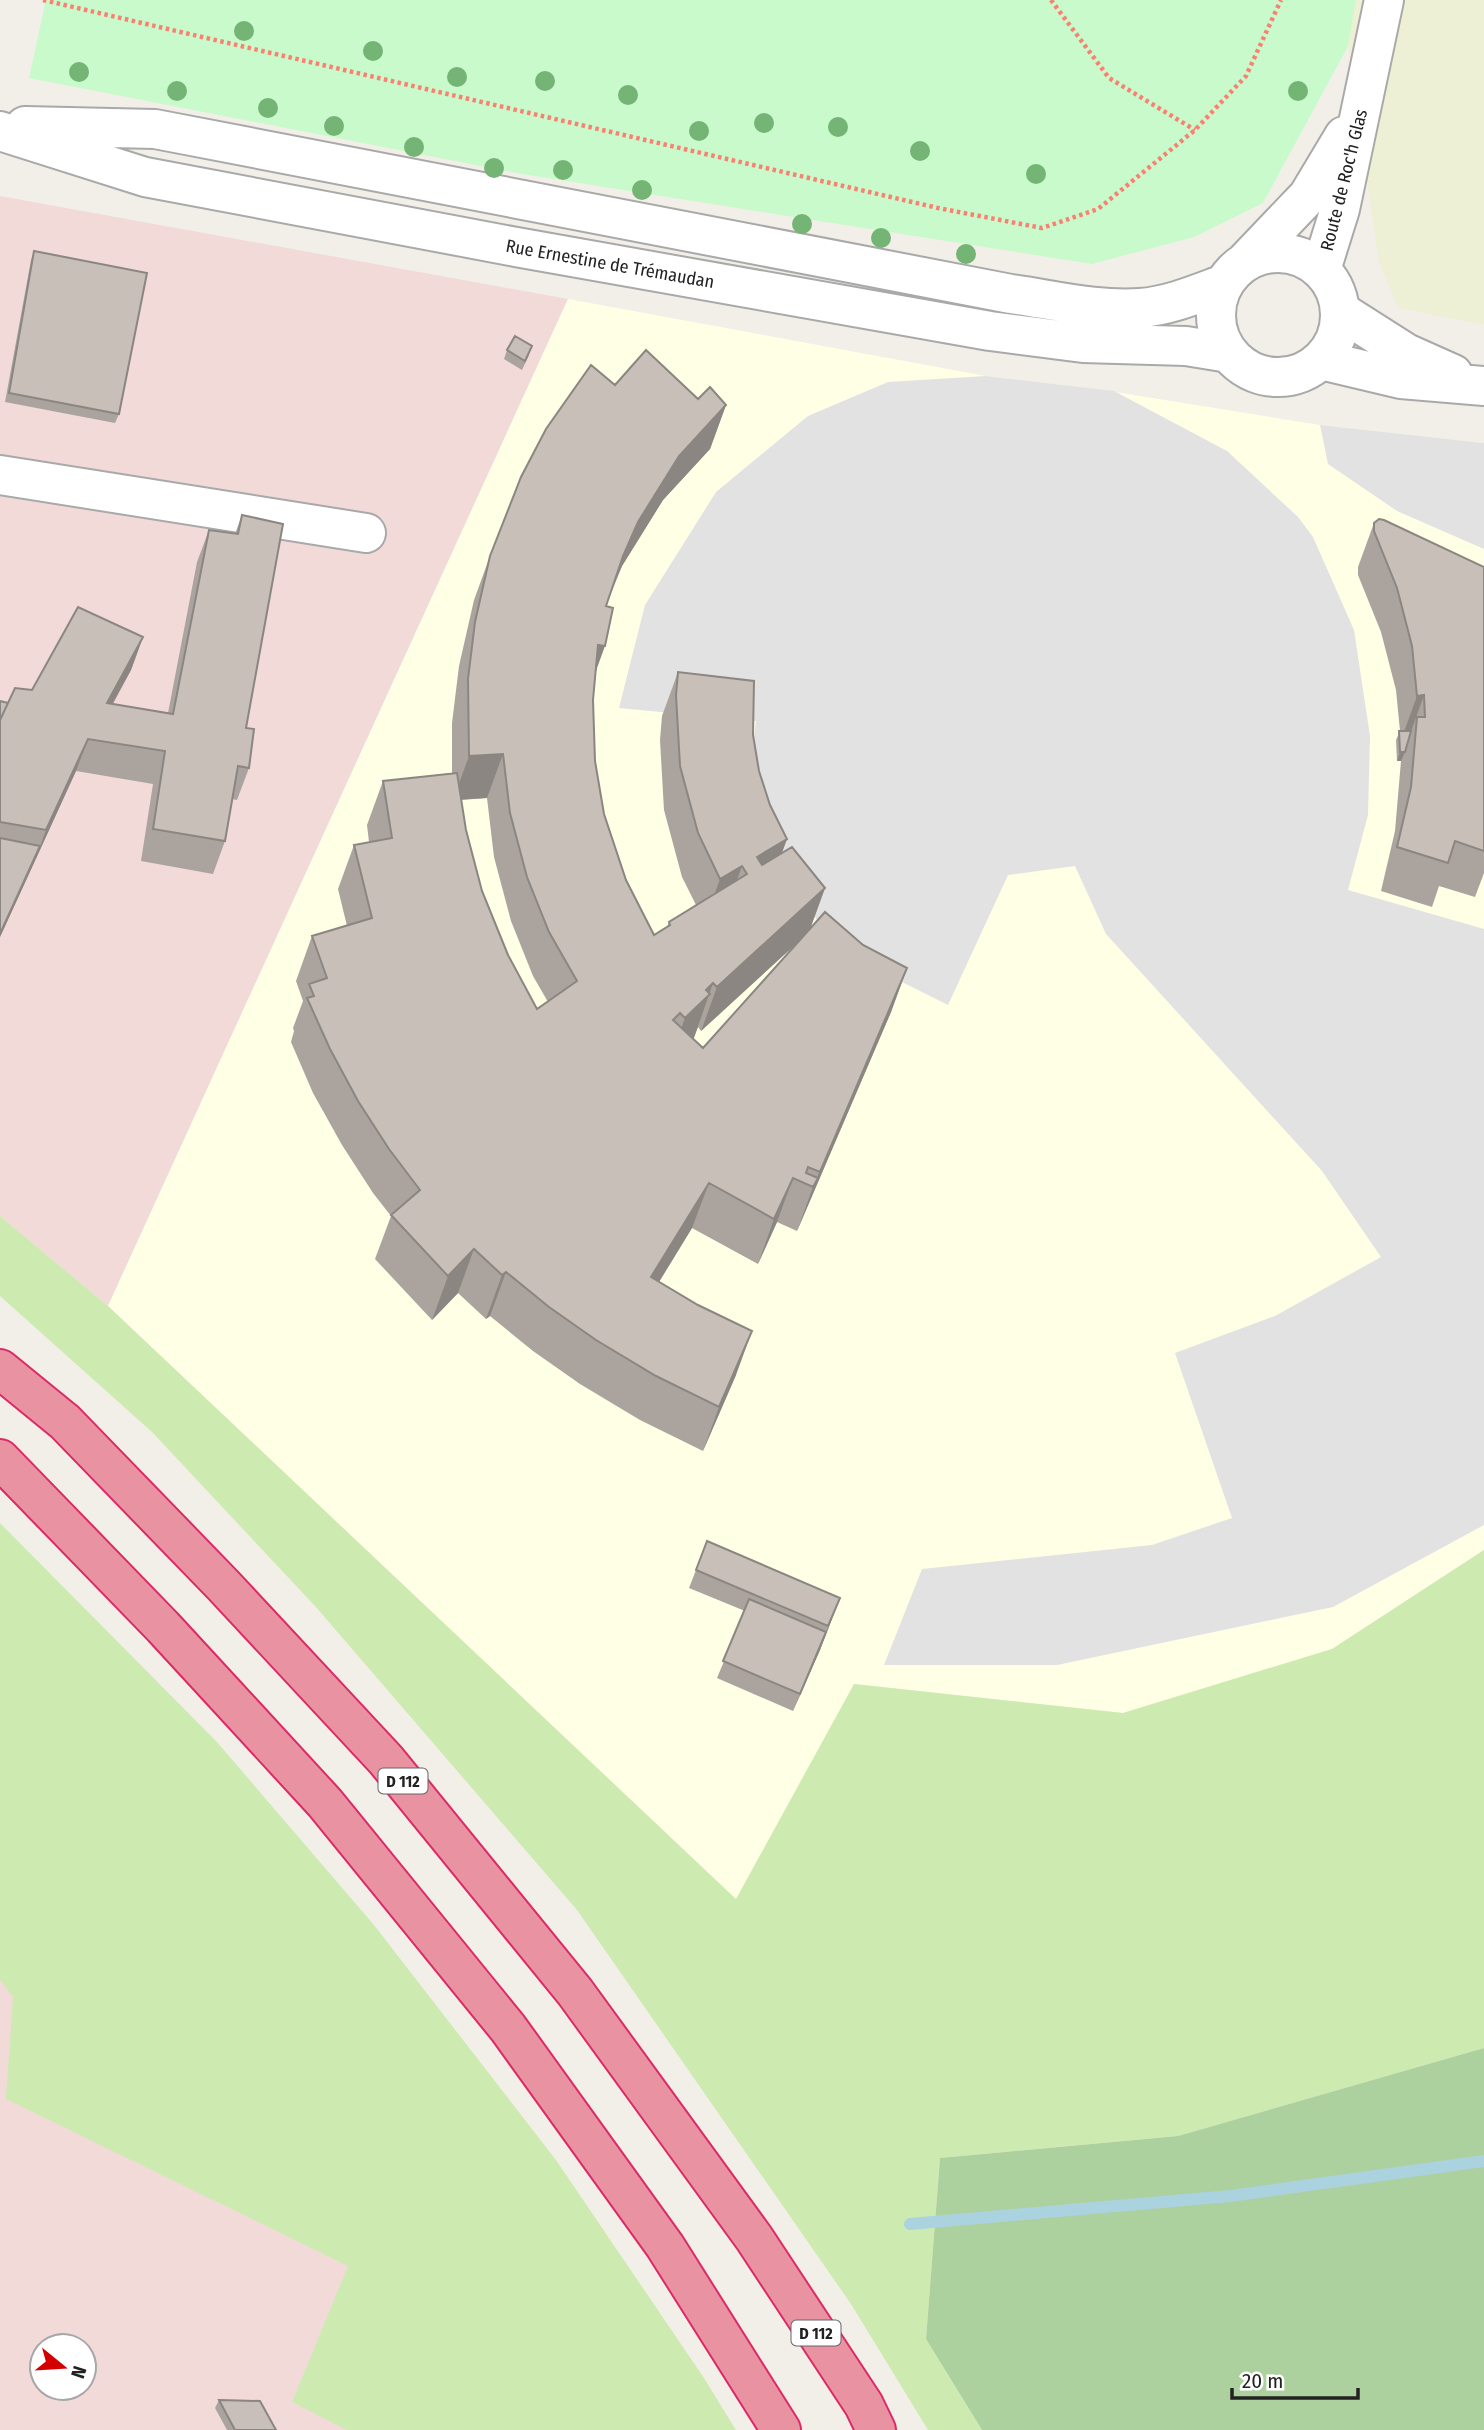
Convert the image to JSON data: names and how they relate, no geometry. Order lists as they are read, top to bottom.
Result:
{
  "streets": {
    "highway": ["D 112"],
    "street": ["Route de Roc'h Glas", "Rue Ernestine de Trémaudan"]
  },
  "crossings": [
    ["Route de Roc'h Glas", "Rue Ernestine de Trémaudan"]
  ],
  "scale_bar": "20 m",
  "north": "right"
}
